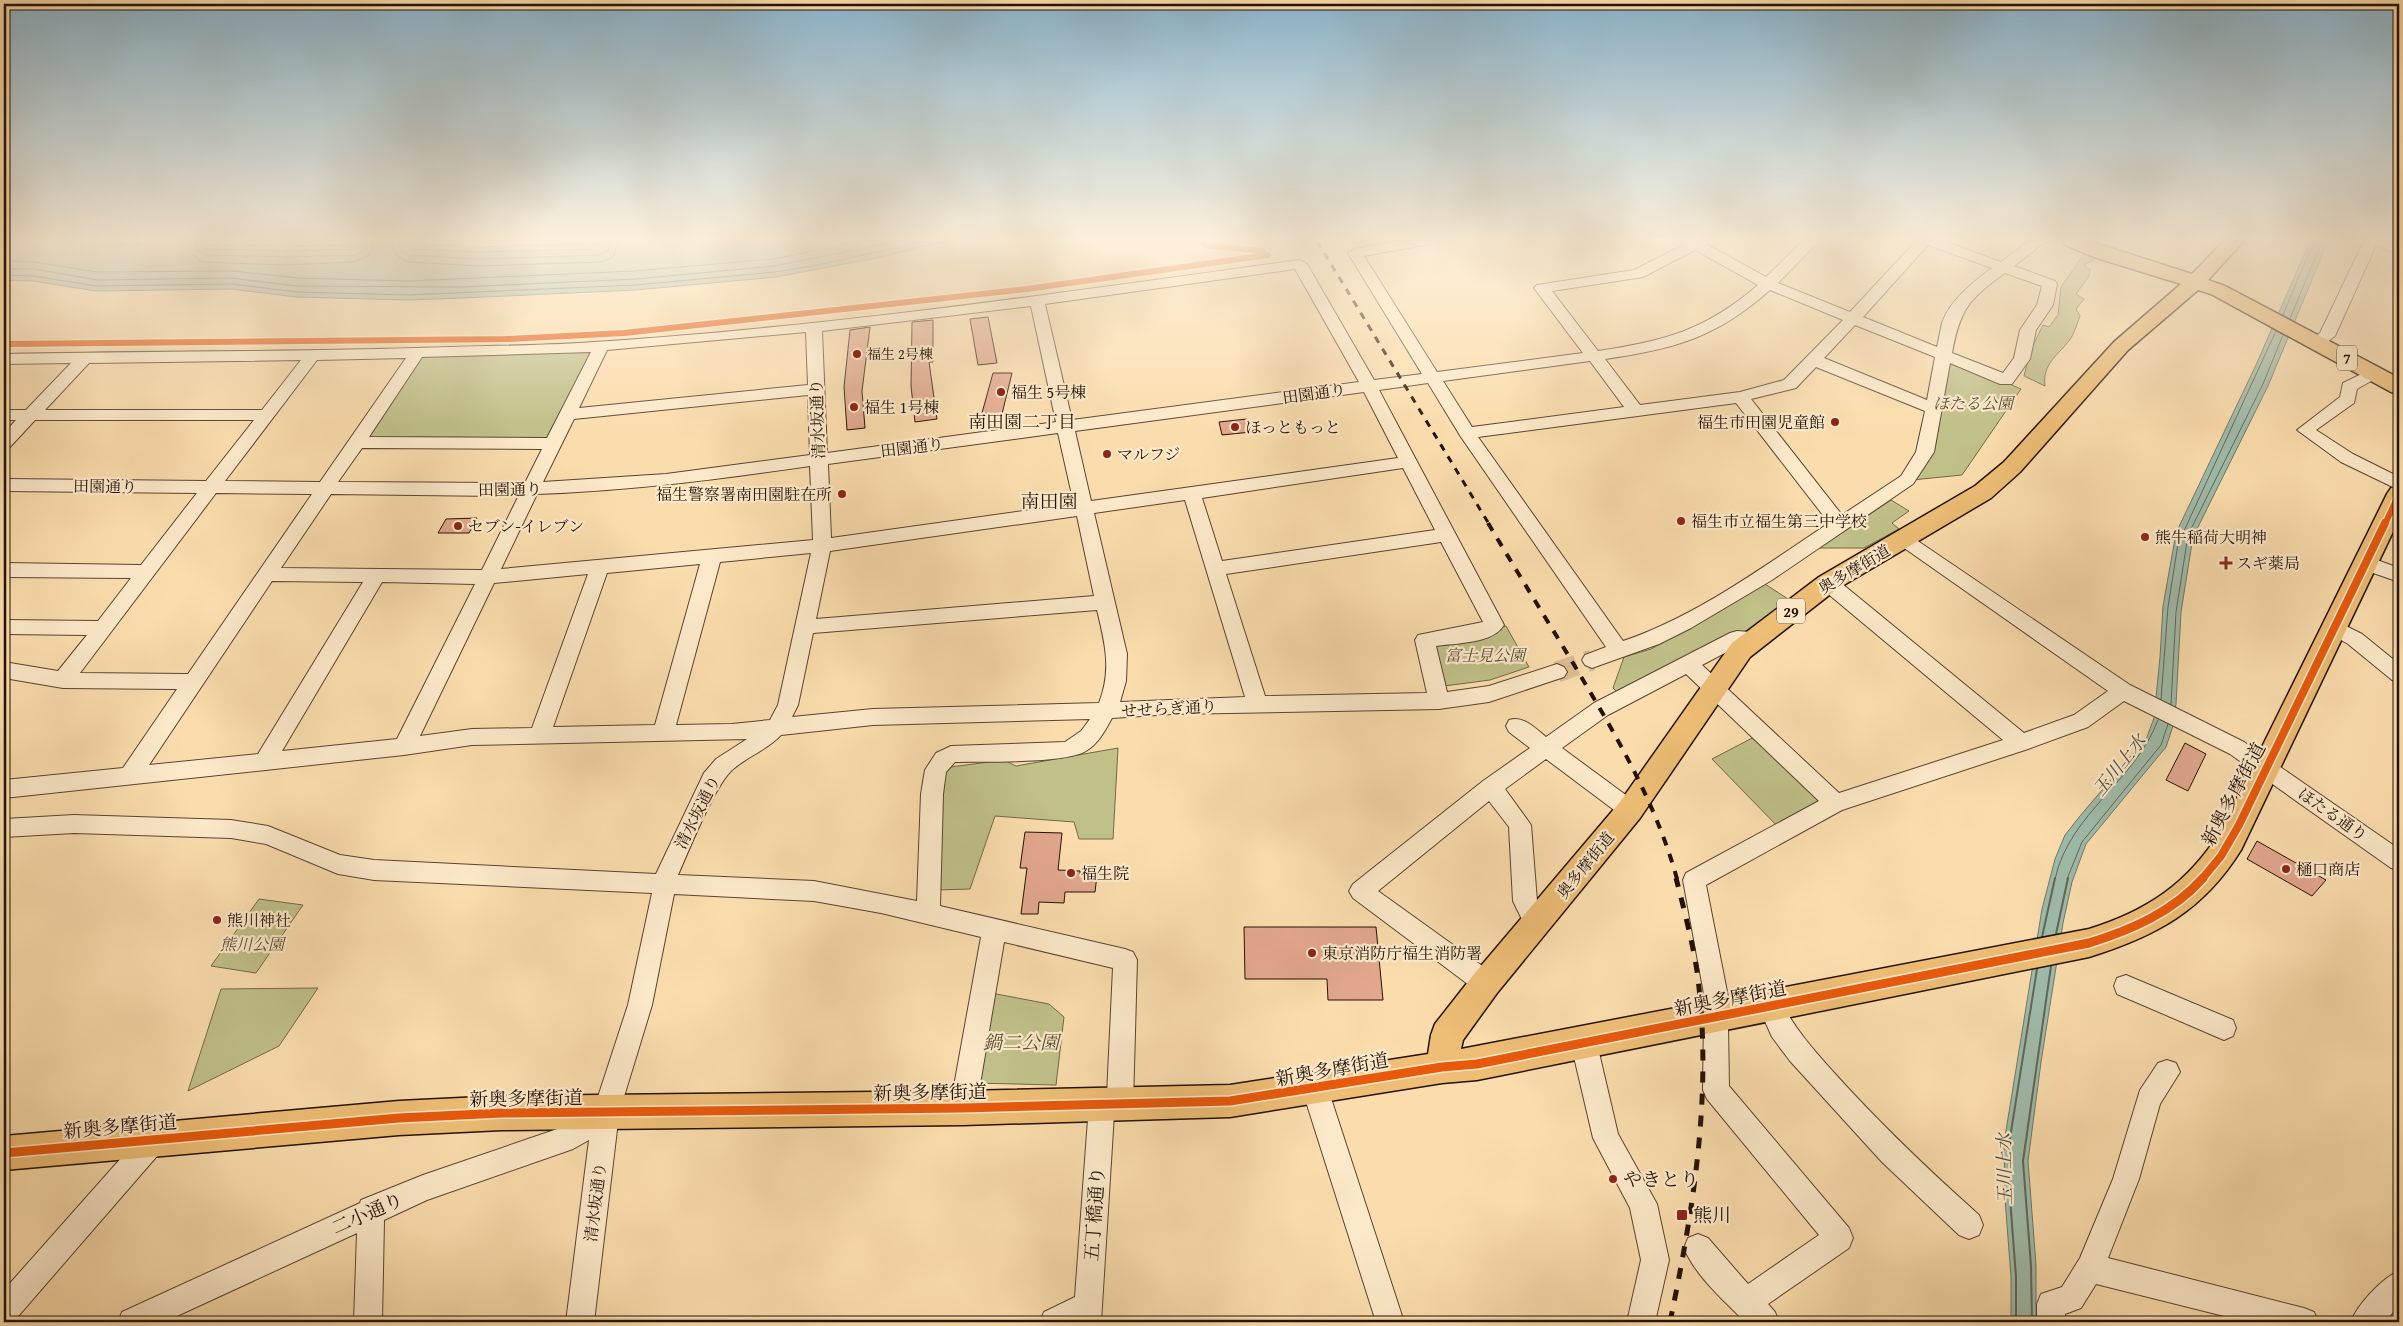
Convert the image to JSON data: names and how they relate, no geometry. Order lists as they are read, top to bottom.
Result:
{
  "streets": {
    "main road": [
      "7",
      "奥多摩街道",
      "29",
      "新奥多摩街道"
    ],
    "street": [
      "田園通り",
      "清水坂通り",
      "せせらぎ通り",
      "ほたる通り",
      "二小通り",
      "五丁橋通り"
    ]
  },
  "crossings": [
    ["田園通り", "清水坂通り"],
    ["清水坂通り", "せせらぎ通り"],
    ["清水坂通り", "新奥多摩街道"],
    ["清水坂通り", "二小通り"],
    ["奥多摩街道", "新奥多摩街道"],
    ["奥多摩街道", "ほたる通り"],
    ["新奥多摩街道", "ほたる通り"],
    ["新奥多摩街道", "二小通り"],
    ["新奥多摩街道", "五丁橋通り"]
  ],
  "districts": ["南田園二丁目", "南田園"],
  "water": ["玉川上水"],
  "parks": [
    "ほたる公園",
    "富士見公園",
    "熊川公園",
    "鍋二公園"
  ],
  "places": {
    "other": [
      "福生 2号棟",
      "福生 5号棟",
      "福生 1号棟",
      "福生市田園児童館",
      "ほっともっと",
      "マルフジ",
      "福生警察署南田園駐在所",
      "福生市立福生第三中学校",
      "セブン-イレブン",
      "熊牛稲荷大明神",
      "樋口商店",
      "福生院",
      "熊川神社",
      "東京消防庁福生消防署",
      "やきとり"
    ],
    "health": ["スギ薬局"],
    "transit": ["熊川"]
  }
}
